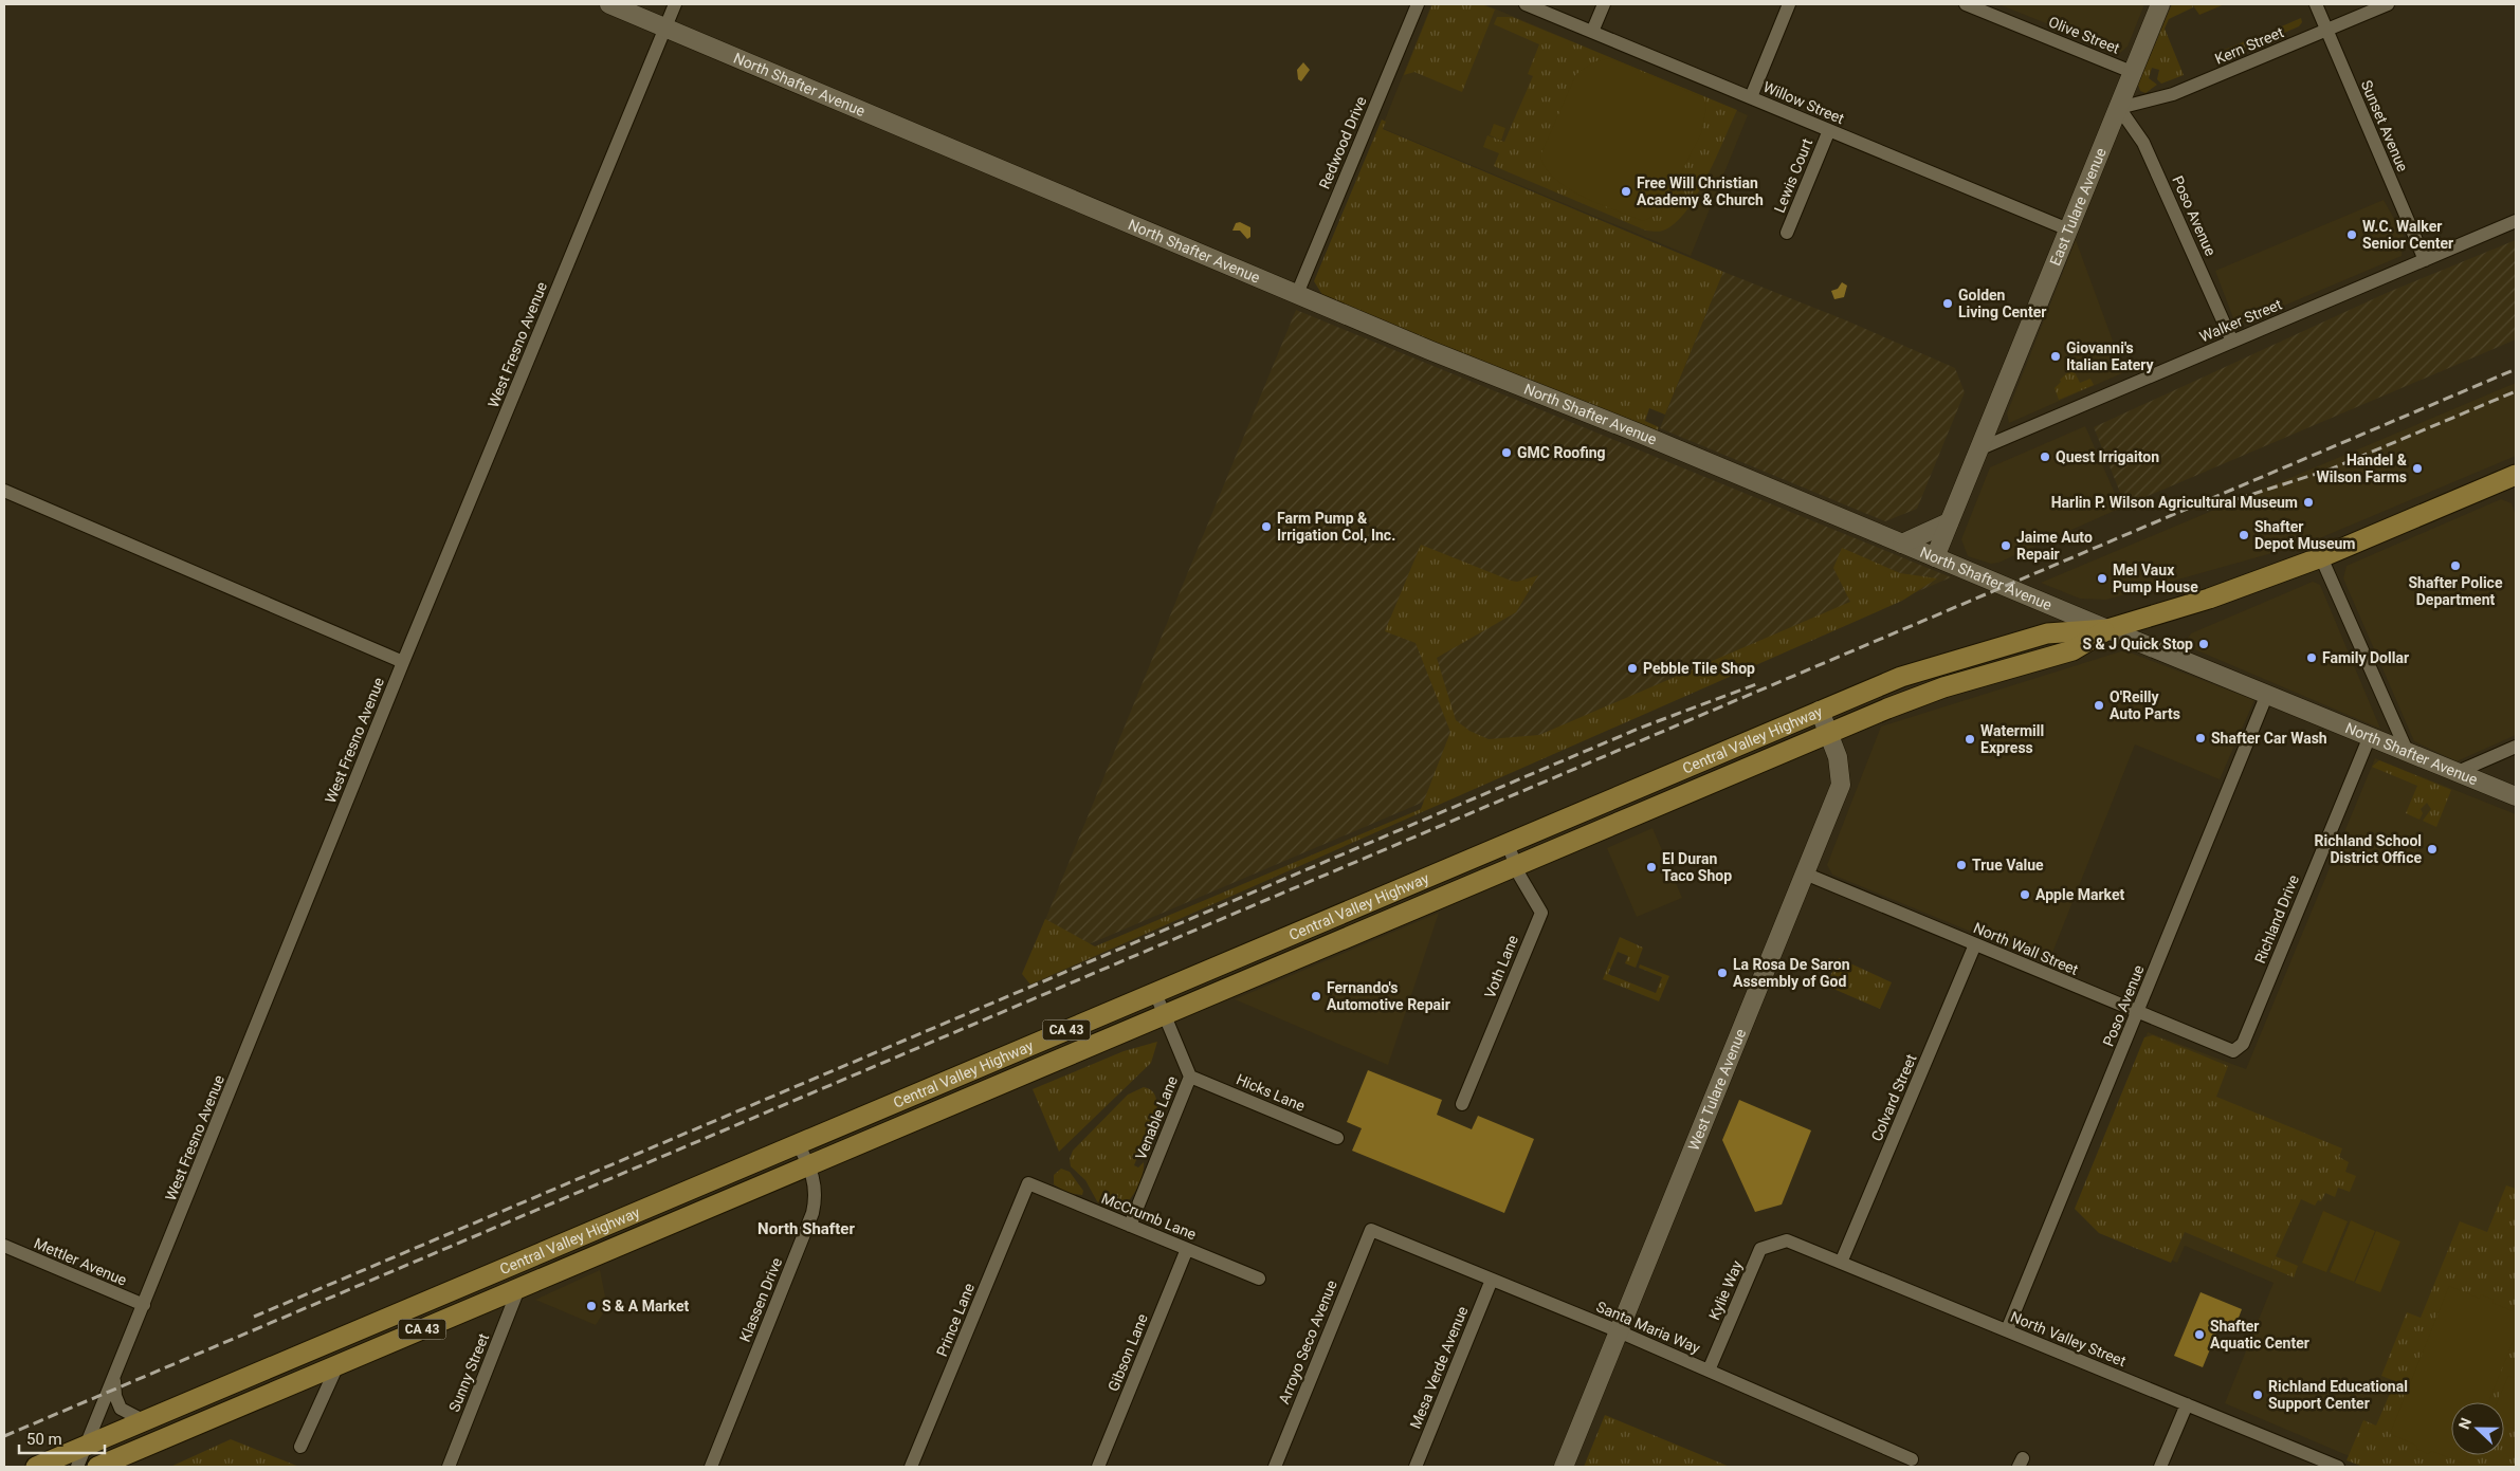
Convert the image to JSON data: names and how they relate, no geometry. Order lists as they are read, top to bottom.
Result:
{
  "streets": {
    "main road": [
      "North Shafter Avenue",
      "East Tulare Avenue",
      "Central Valley Highway",
      "CA 43",
      "West Tulare Avenue"
    ],
    "street": [
      "Olive Street",
      "Kern Street",
      "Willow Street",
      "Sunset Avenue",
      "Redwood Drive",
      "Lewis Court",
      "Poso Avenue",
      "Walker Street",
      "West Fresno Avenue",
      "Richland Drive",
      "North Wall Street",
      "Voth Lane",
      "Hicks Lane",
      "Colvard Street",
      "Venable Lane",
      "McCrumb Lane",
      "Mettler Avenue",
      "Kylie Way",
      "Klassen Drive",
      "Prince Lane",
      "Santa Maria Way",
      "North Valley Street",
      "Arroyo Seco Avenue",
      "Gibson Lane",
      "Mesa Verde Avenue",
      "Sunny Street"
    ]
  },
  "crossings": [
    ["Olive Street", "East Tulare Avenue"],
    ["Kern Street", "Sunset Avenue"],
    ["Kern Street", "East Tulare Avenue"],
    ["Kern Street", "Poso Avenue"],
    ["North Shafter Avenue", "Redwood Drive"],
    ["North Shafter Avenue", "East Tulare Avenue"],
    ["North Shafter Avenue", "Poso Avenue"],
    ["North Shafter Avenue", "West Fresno Avenue"],
    ["North Shafter Avenue", "Central Valley Highway"],
    ["North Shafter Avenue", "Richland Drive"],
    ["Willow Street", "Lewis Court"],
    ["Willow Street", "East Tulare Avenue"],
    ["Sunset Avenue", "Walker Street"],
    ["East Tulare Avenue", "Poso Avenue"],
    ["East Tulare Avenue", "Walker Street"],
    ["Poso Avenue", "Walker Street"],
    ["Poso Avenue", "North Wall Street"],
    ["Poso Avenue", "North Valley Street"],
    ["West Fresno Avenue", "Central Valley Highway"],
    ["West Fresno Avenue", "Mettler Avenue"],
    ["Central Valley Highway", "Voth Lane"],
    ["Central Valley Highway", "West Tulare Avenue"],
    ["Central Valley Highway", "Venable Lane"],
    ["Central Valley Highway", "Klassen Drive"],
    ["Central Valley Highway", "Sunny Street"],
    ["Richland Drive", "North Wall Street"],
    ["North Wall Street", "West Tulare Avenue"],
    ["North Wall Street", "Colvard Street"],
    ["West Tulare Avenue", "Santa Maria Way"],
    ["Hicks Lane", "Venable Lane"],
    ["Colvard Street", "North Valley Street"],
    ["Venable Lane", "McCrumb Lane"],
    ["McCrumb Lane", "Prince Lane"],
    ["McCrumb Lane", "Gibson Lane"],
    ["Kylie Way", "Santa Maria Way"],
    ["Kylie Way", "North Valley Street"],
    ["Santa Maria Way", "Arroyo Seco Avenue"],
    ["Santa Maria Way", "Mesa Verde Avenue"]
  ],
  "districts": ["North Shafter"],
  "places": [
    "Free Will Christian Academy & Church",
    "W.C. Walker Senior Center",
    "Golden Living Center",
    "Giovanni's Italian Eatery",
    "GMC Roofing",
    "Quest Irrigaiton",
    "Handel & Wilson Farms",
    "Harlin P. Wilson Agricultural Museum",
    "Farm Pump & Irrigation Col, Inc.",
    "Shafter Depot Museum",
    "Jaime Auto Repair",
    "Shafter Police Department",
    "Mel Vaux Pump House",
    "S & J Quick Stop",
    "Family Dollar",
    "Pebble Tile Shop",
    "O'Reilly Auto Parts",
    "Shafter Car Wash",
    "Watermill Express",
    "Richland School District Office",
    "True Value",
    "El Duran Taco Shop",
    "Apple Market",
    "La Rosa De Saron Assembly of God",
    "Fernando's Automotive Repair",
    "S & A Market",
    "Shafter Aquatic Center",
    "Richland Educational Support Center"
  ],
  "scale_bar": "50 m",
  "north": "left"
}
